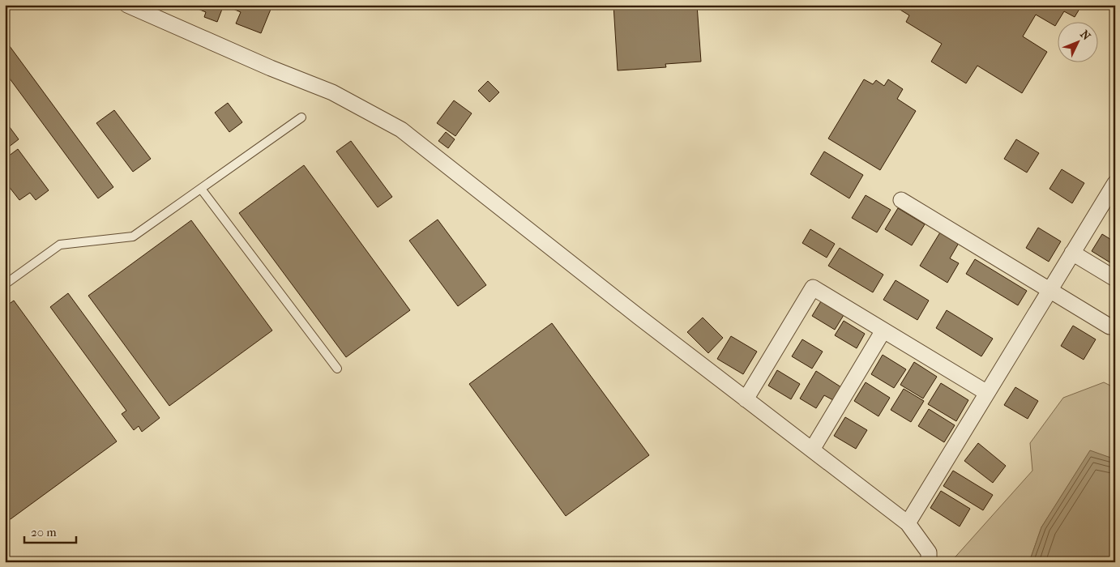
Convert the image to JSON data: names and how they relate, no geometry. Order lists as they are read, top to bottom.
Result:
{
  "scale_bar": "20 m",
  "north": "top right"
}
